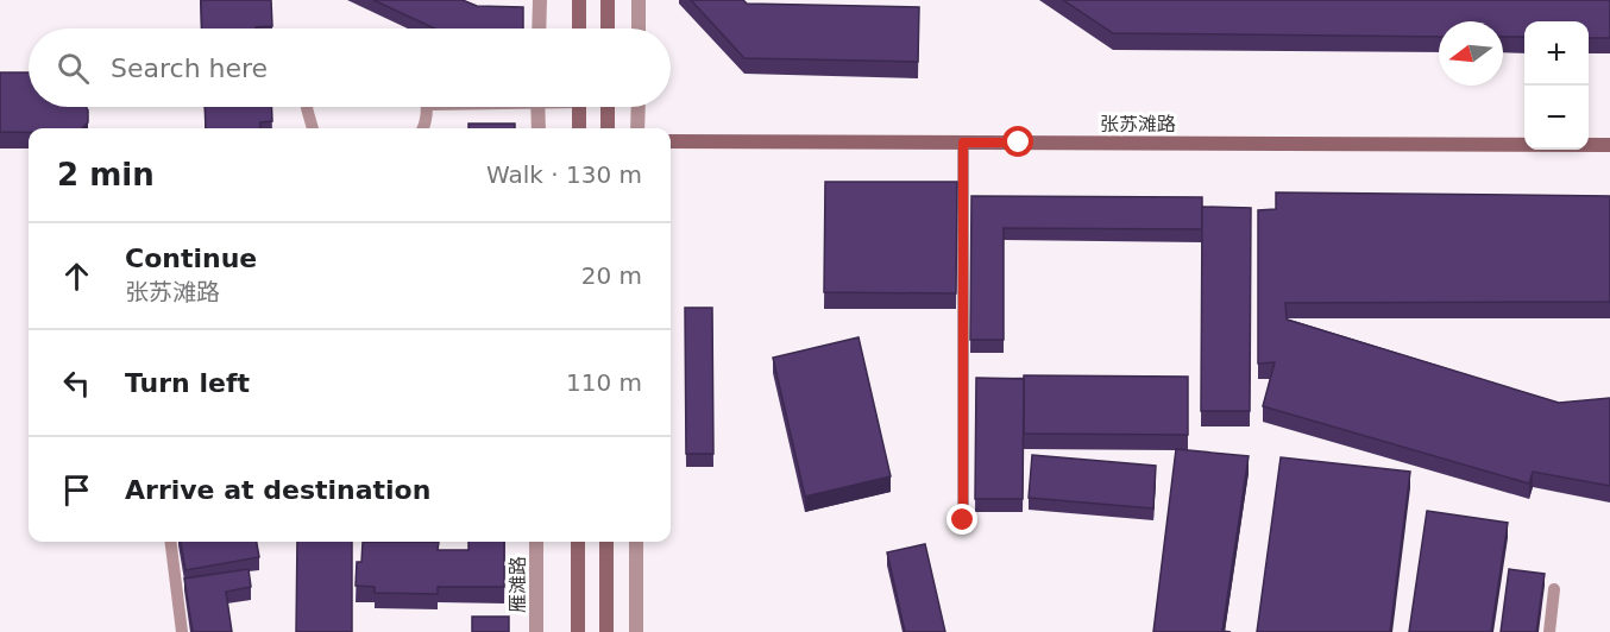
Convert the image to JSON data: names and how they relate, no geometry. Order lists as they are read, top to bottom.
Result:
{
  "streets": {
    "main road": ["张苏滩路"],
    "street": ["雁滩路"]
  },
  "north": "left",
  "page": {
    "map_buttons": ["+", "−"],
    "search": "Search here",
    "heading": ["2 min", "Walk · 130 m"],
    "list": [
      ["Continue", "张苏滩路", "20 m"],
      ["Turn left", "110 m"],
      "Arrive at destination"
    ]
  }
}
